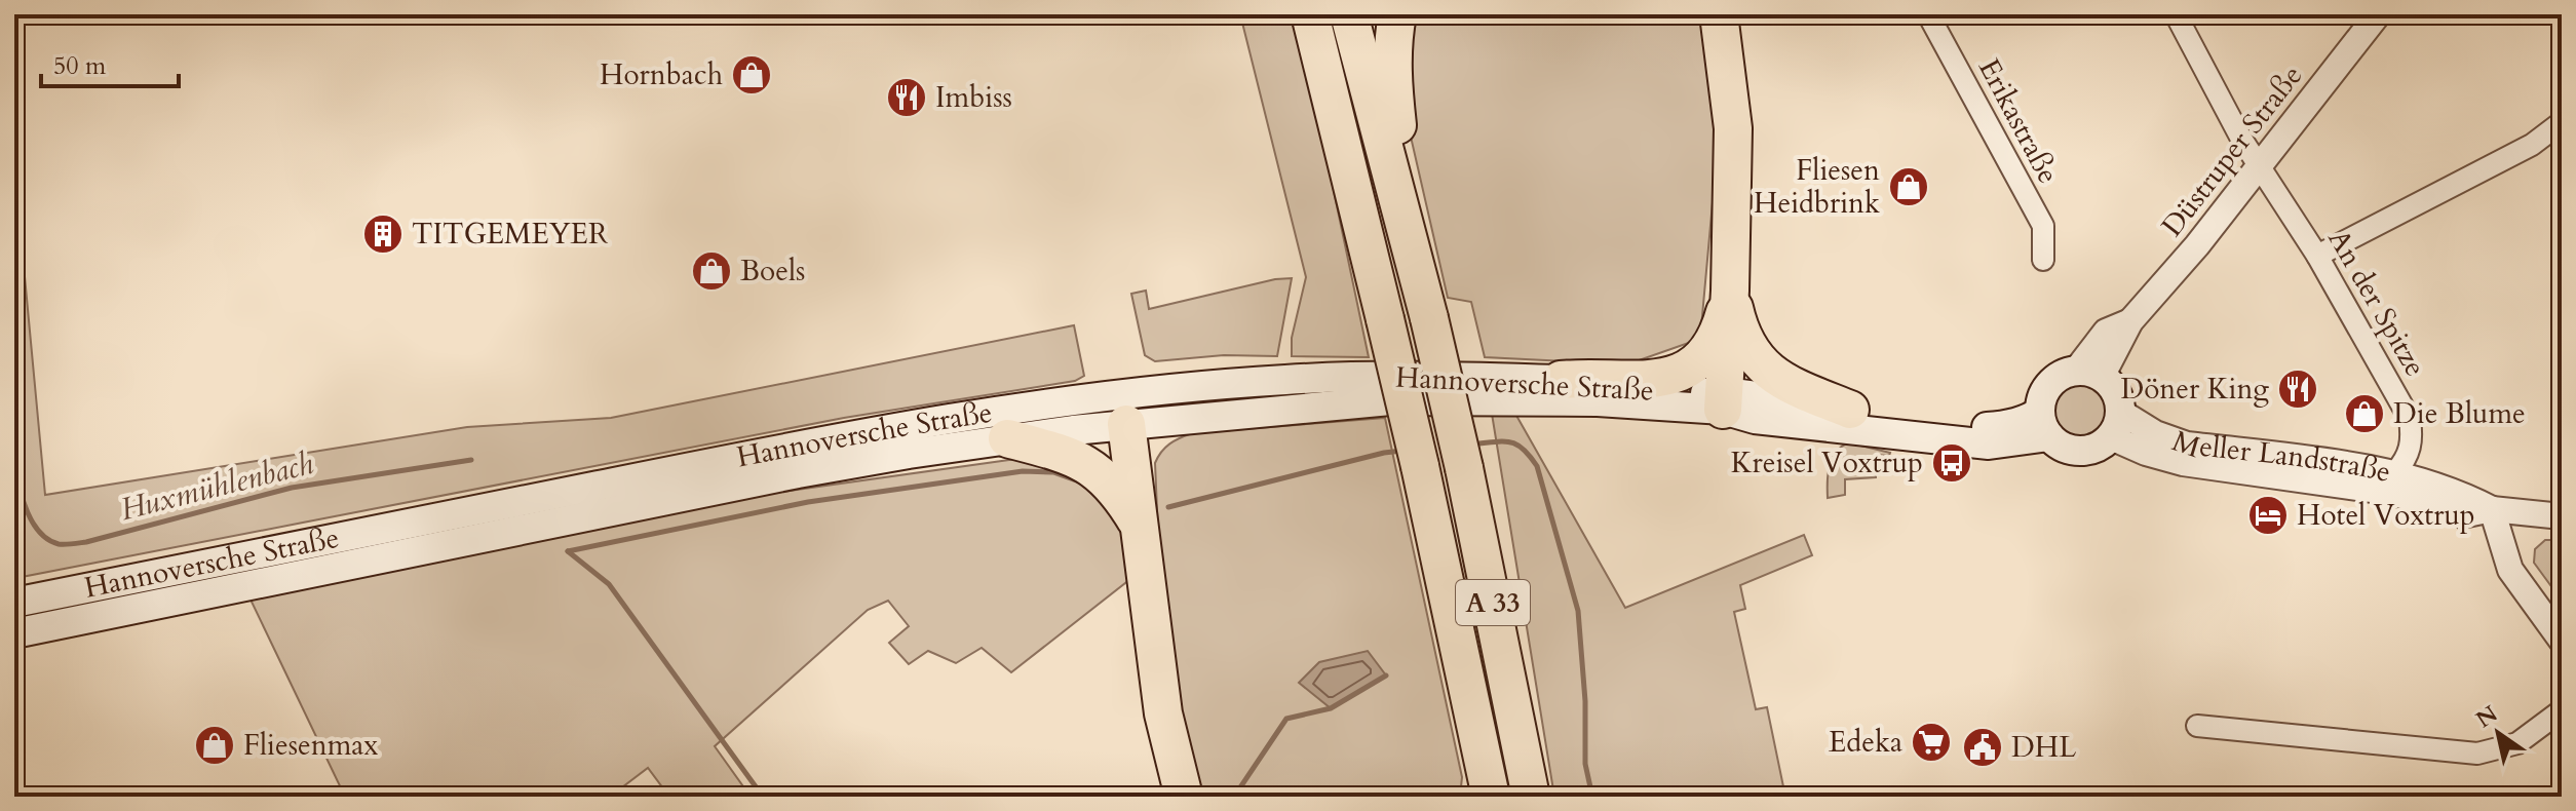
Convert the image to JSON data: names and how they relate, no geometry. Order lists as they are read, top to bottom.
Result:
{
  "streets": {
    "highway": ["A 33"],
    "main road": ["Hannoversche Straße"],
    "street": [
      "Erikastraße",
      "Düstruper Straße",
      "An der Spitze",
      "Meller Landstraße"
    ]
  },
  "crossings": [
    ["Düstruper Straße", "An der Spitze"],
    ["Düstruper Straße", "Meller Landstraße"],
    ["An der Spitze", "Meller Landstraße"]
  ],
  "water": ["Huxmühlenbach"],
  "places": {
    "shop": [
      "Hornbach",
      "Fliesen Heidbrink",
      "Boels",
      "Die Blume",
      "Fliesenmax"
    ],
    "restaurant": ["Imbiss", "Döner King"],
    "building": ["TITGEMEYER"],
    "bus stop": ["Kreisel Voxtrup"],
    "hotel": ["Hotel Voxtrup"],
    "supermarket": ["Edeka"],
    "public building": ["DHL"]
  },
  "scale_bar": "50 m",
  "north": "top left"
}
